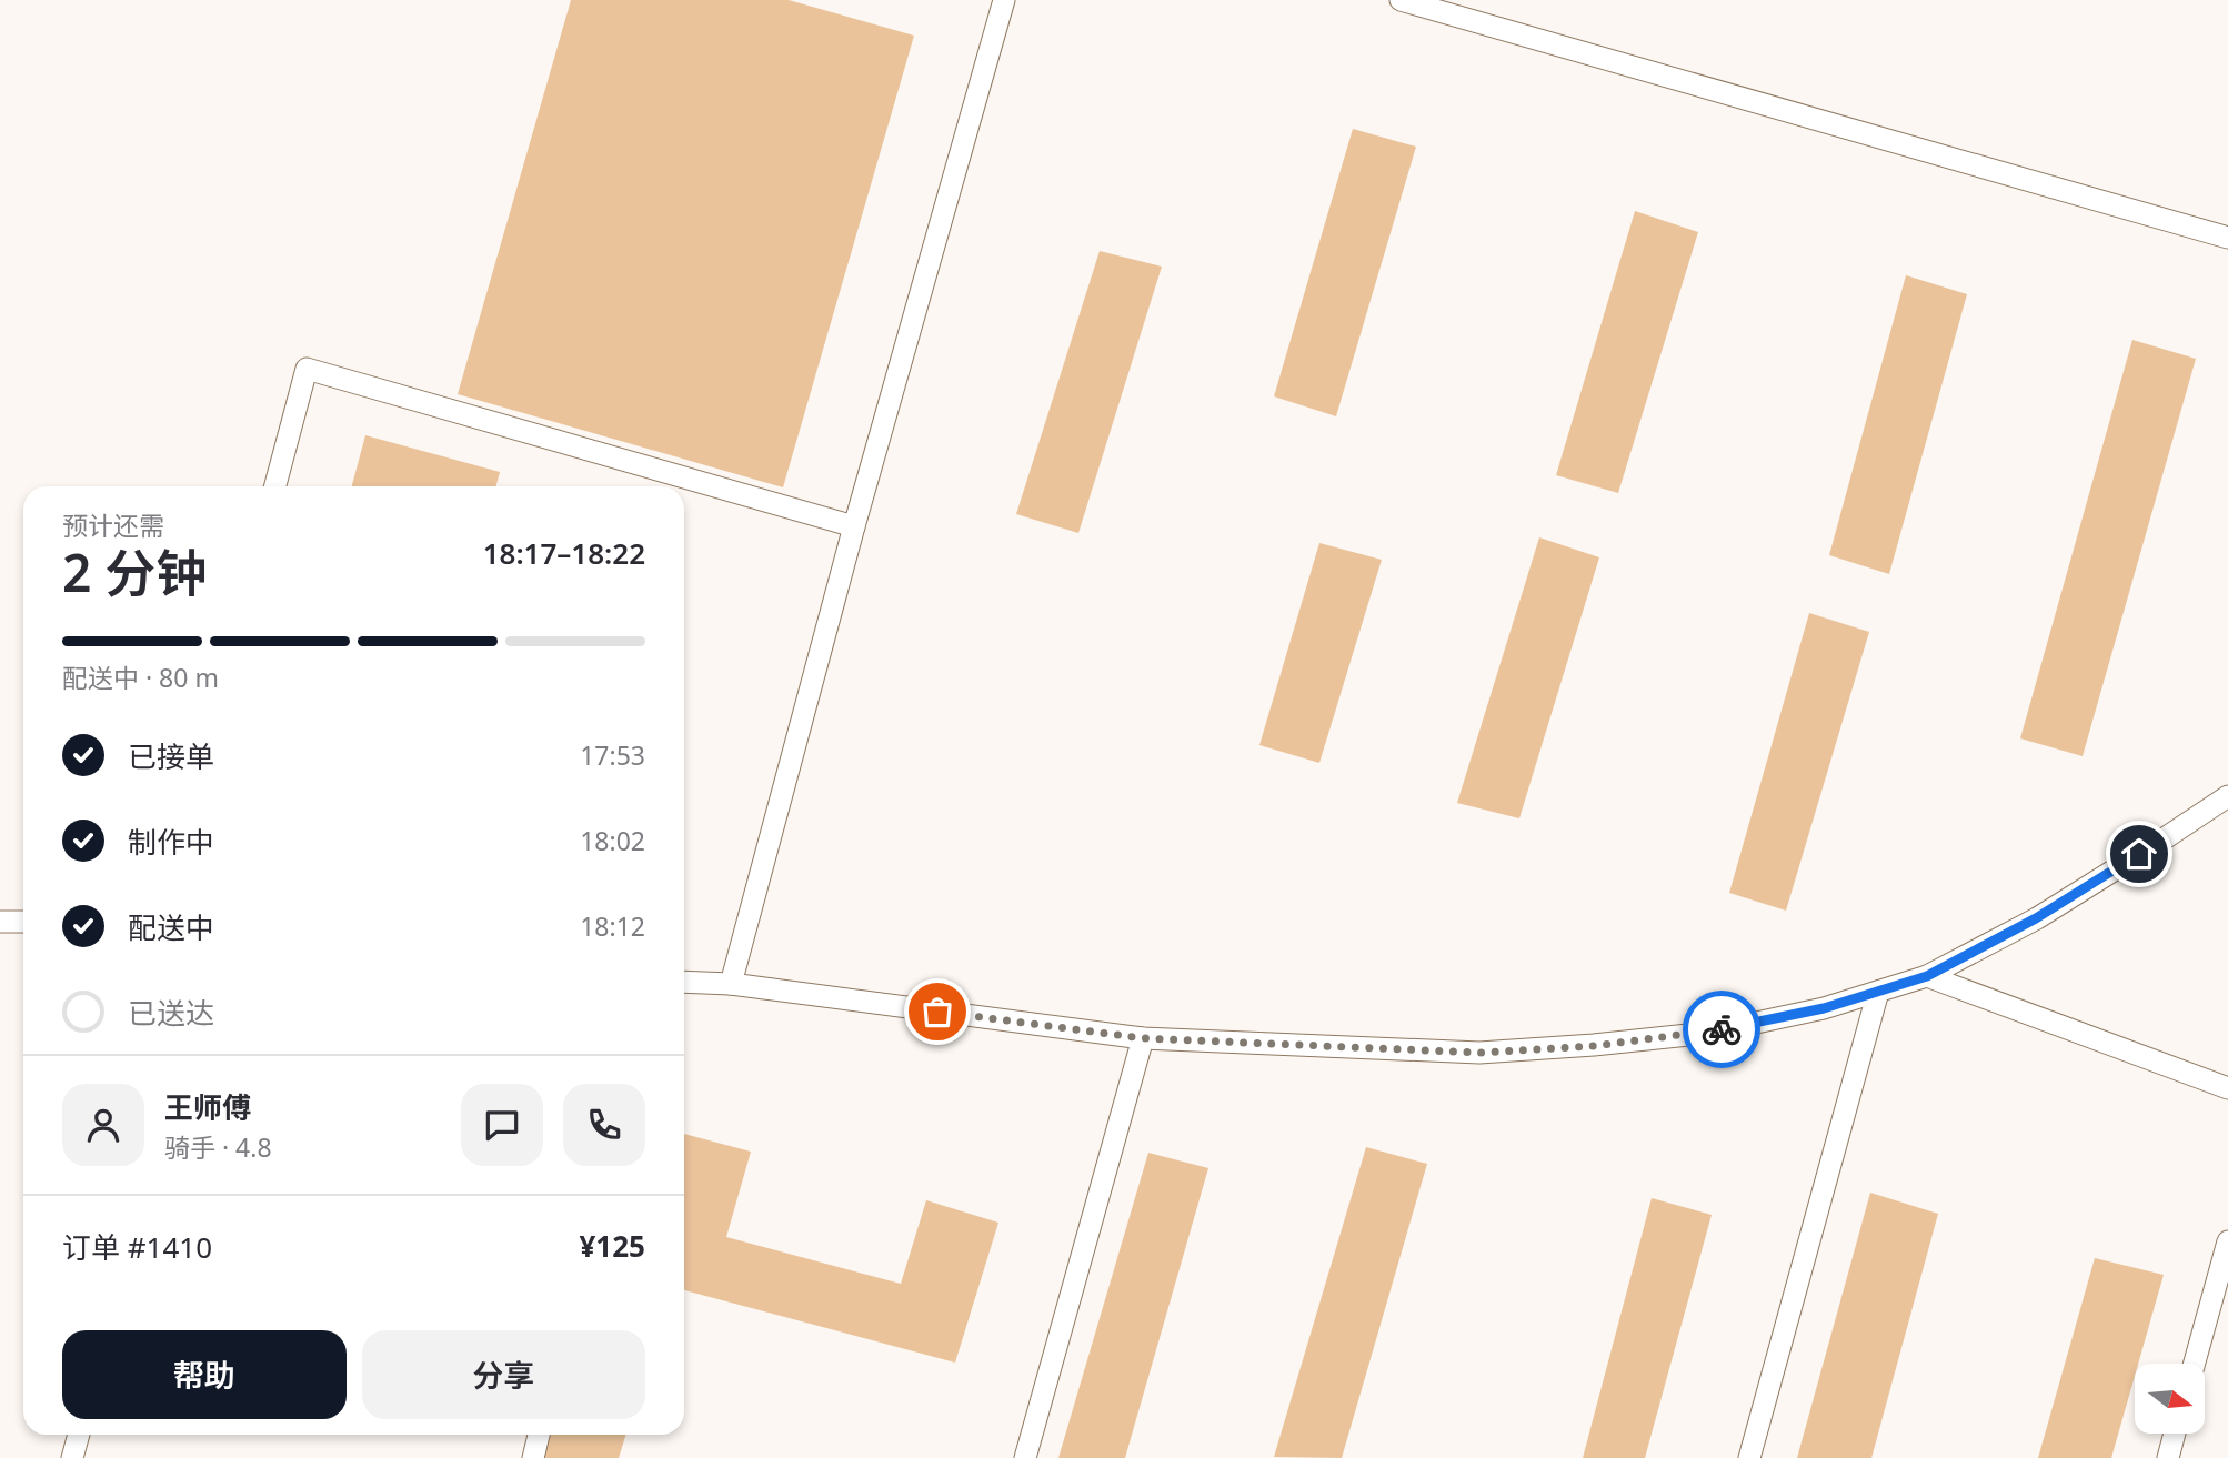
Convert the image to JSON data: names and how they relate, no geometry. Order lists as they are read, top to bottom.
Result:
{
  "north": "right",
  "page": {
    "heading": ["2 分钟", "预计还需", "18:17–18:22"],
    "panel": [
      "王师傅",
      "骑手 · 4.8",
      "订单 #1410",
      "¥125"
    ],
    "bar": "配送中 · 80 m",
    "list": [
      ["已接单", "17:53"],
      ["制作中", "18:02"],
      ["配送中", "18:12"],
      "已送达"
    ],
    "buttons": ["帮助", "分享"]
  }
}
